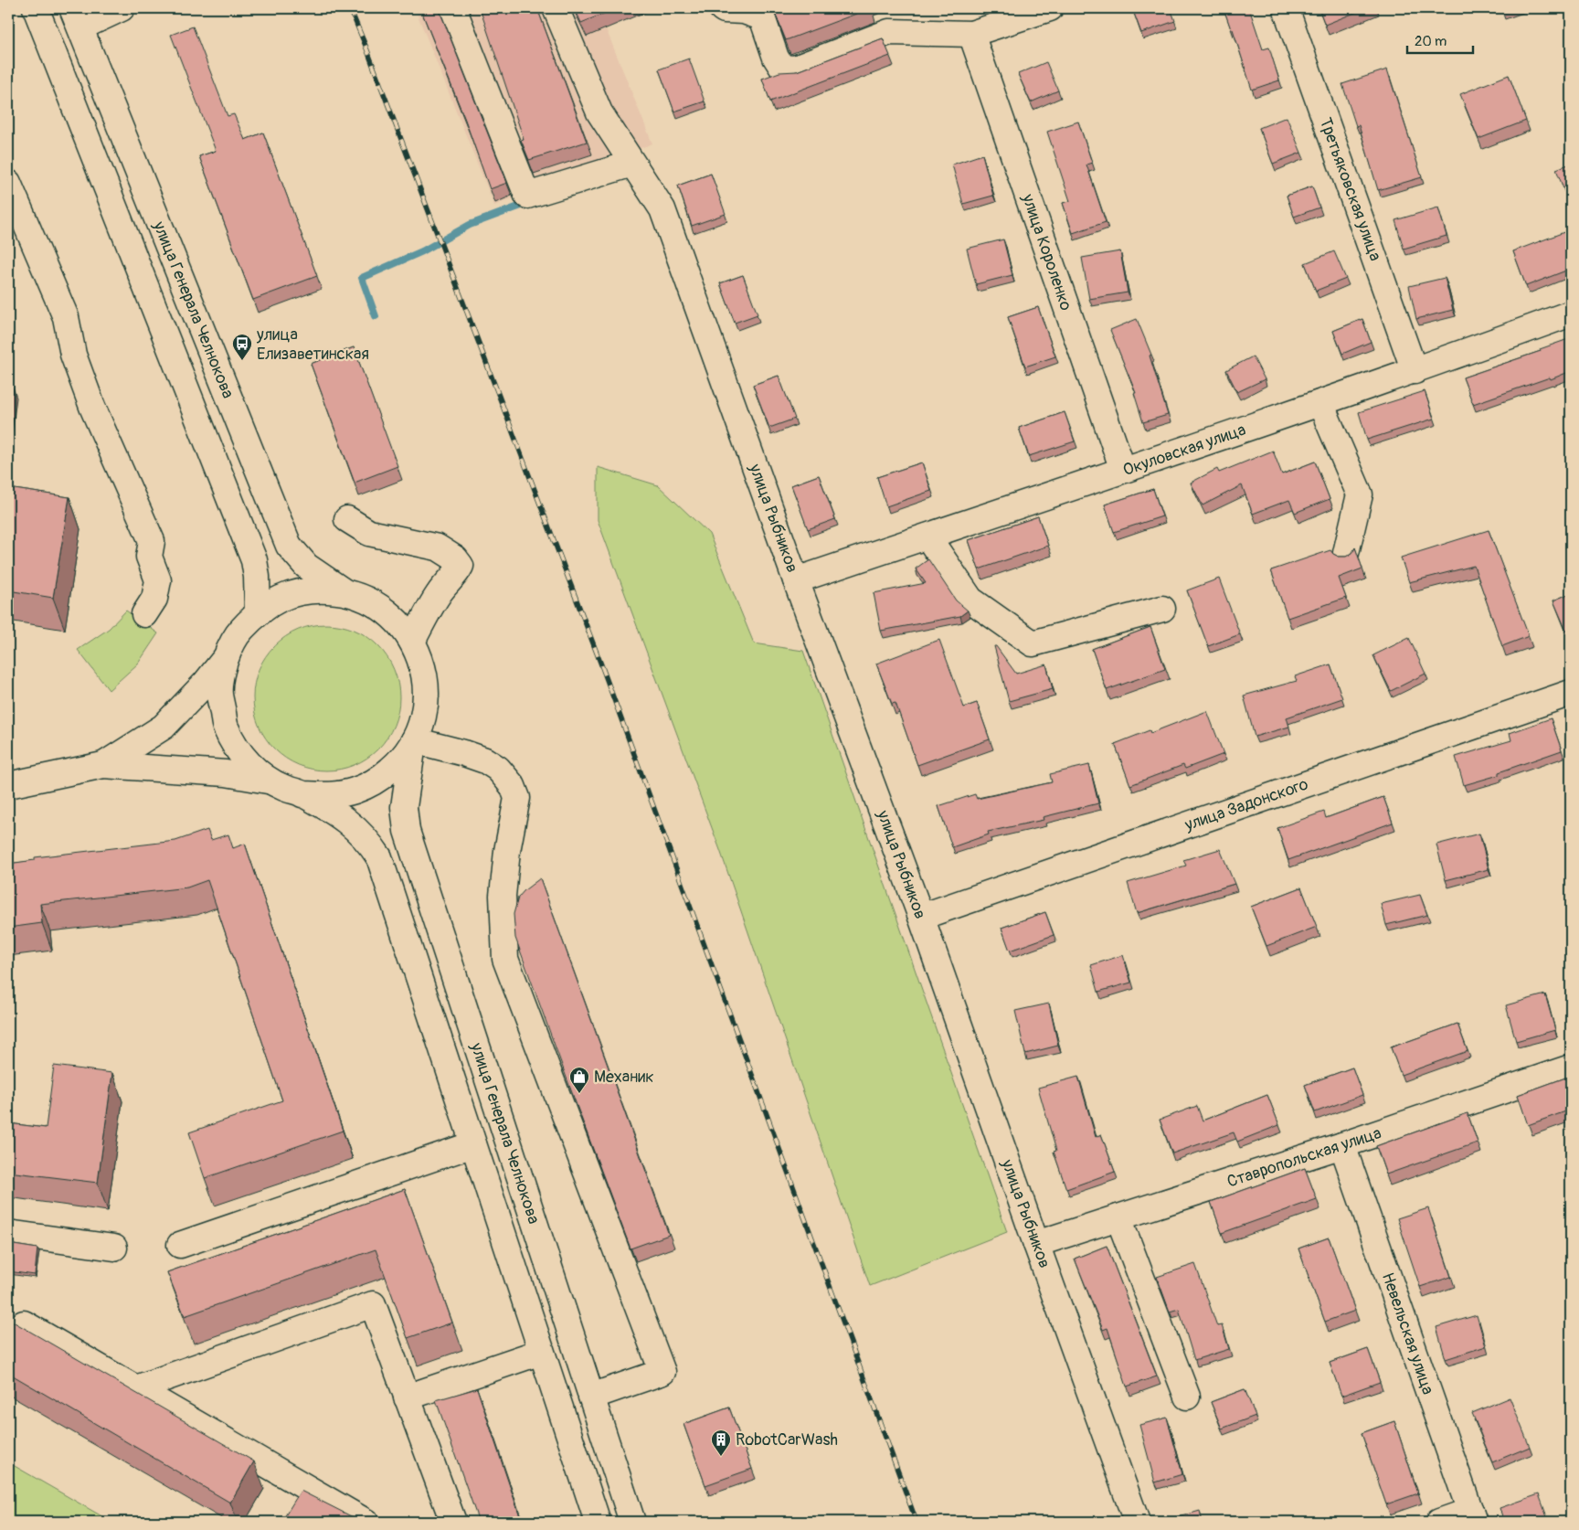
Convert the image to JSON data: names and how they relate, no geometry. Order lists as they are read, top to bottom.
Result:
{
  "streets": {
    "street": [
      "Третьяковская улица",
      "улица Короленко",
      "улица Генерала Челнокова",
      "Окуловская улица",
      "улица Рыбников",
      "улица Задонского",
      "Ставропольская улица",
      "Невельская улица"
    ]
  },
  "crossings": [
    ["Третьяковская улица", "Окуловская улица"],
    ["улица Короленко", "Окуловская улица"],
    ["Окуловская улица", "улица Рыбников"],
    ["улица Рыбников", "улица Задонского"],
    ["улица Рыбников", "Ставропольская улица"],
    ["Ставропольская улица", "Невельская улица"]
  ],
  "places": {
    "bus stop": ["улица Елизаветинская"],
    "shop": ["Механик"],
    "building": ["RobotCarWash"]
  },
  "scale_bar": "20 m"
}
